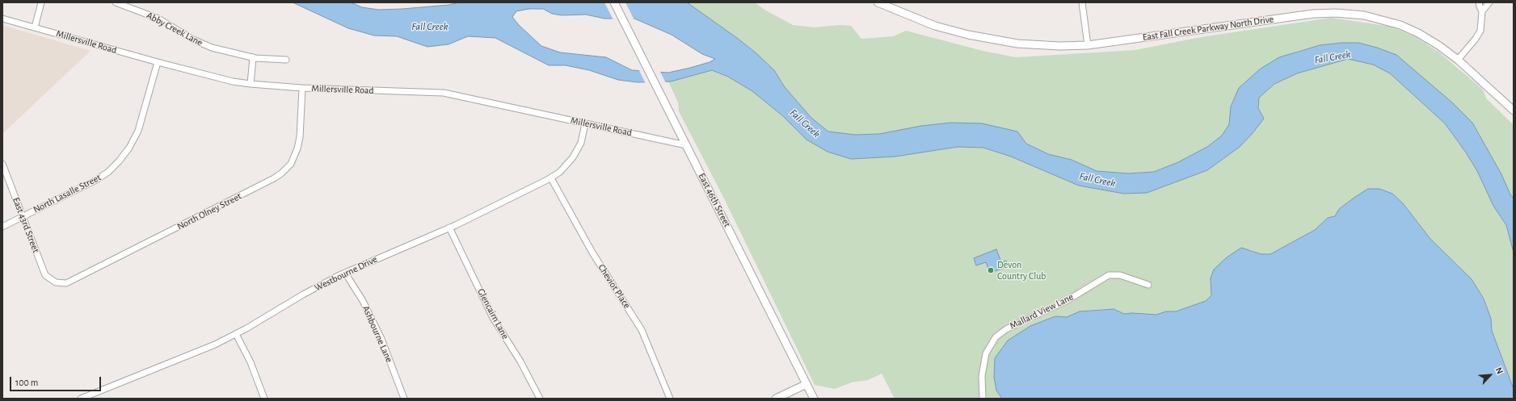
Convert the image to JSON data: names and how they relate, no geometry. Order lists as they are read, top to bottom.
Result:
{
  "streets": {
    "main road": ["East Fall Creek Parkway North Drive", "East 46th Street"],
    "street": [
      "Abby Creek Lane",
      "Millersville Road",
      "North Lasalle Street",
      "North Olney Street",
      "East 43rd Street",
      "Westbourne Drive",
      "Cheviot Place",
      "Mallard View Lane",
      "Glencairn Lane",
      "Ashbourne Lane"
    ]
  },
  "crossings": [
    ["Millersville Road", "North Lasalle Street"],
    ["Millersville Road", "East 46th Street"],
    ["Millersville Road", "North Olney Street"],
    ["Millersville Road", "Westbourne Drive"],
    ["North Lasalle Street", "East 43rd Street"],
    ["North Olney Street", "East 43rd Street"],
    ["Westbourne Drive", "Cheviot Place"],
    ["Westbourne Drive", "Glencairn Lane"],
    ["Westbourne Drive", "Ashbourne Lane"]
  ],
  "water": ["Fall Creek"],
  "places": ["Devon Country Club"],
  "scale_bar": "100 m",
  "north": "top right"
}
